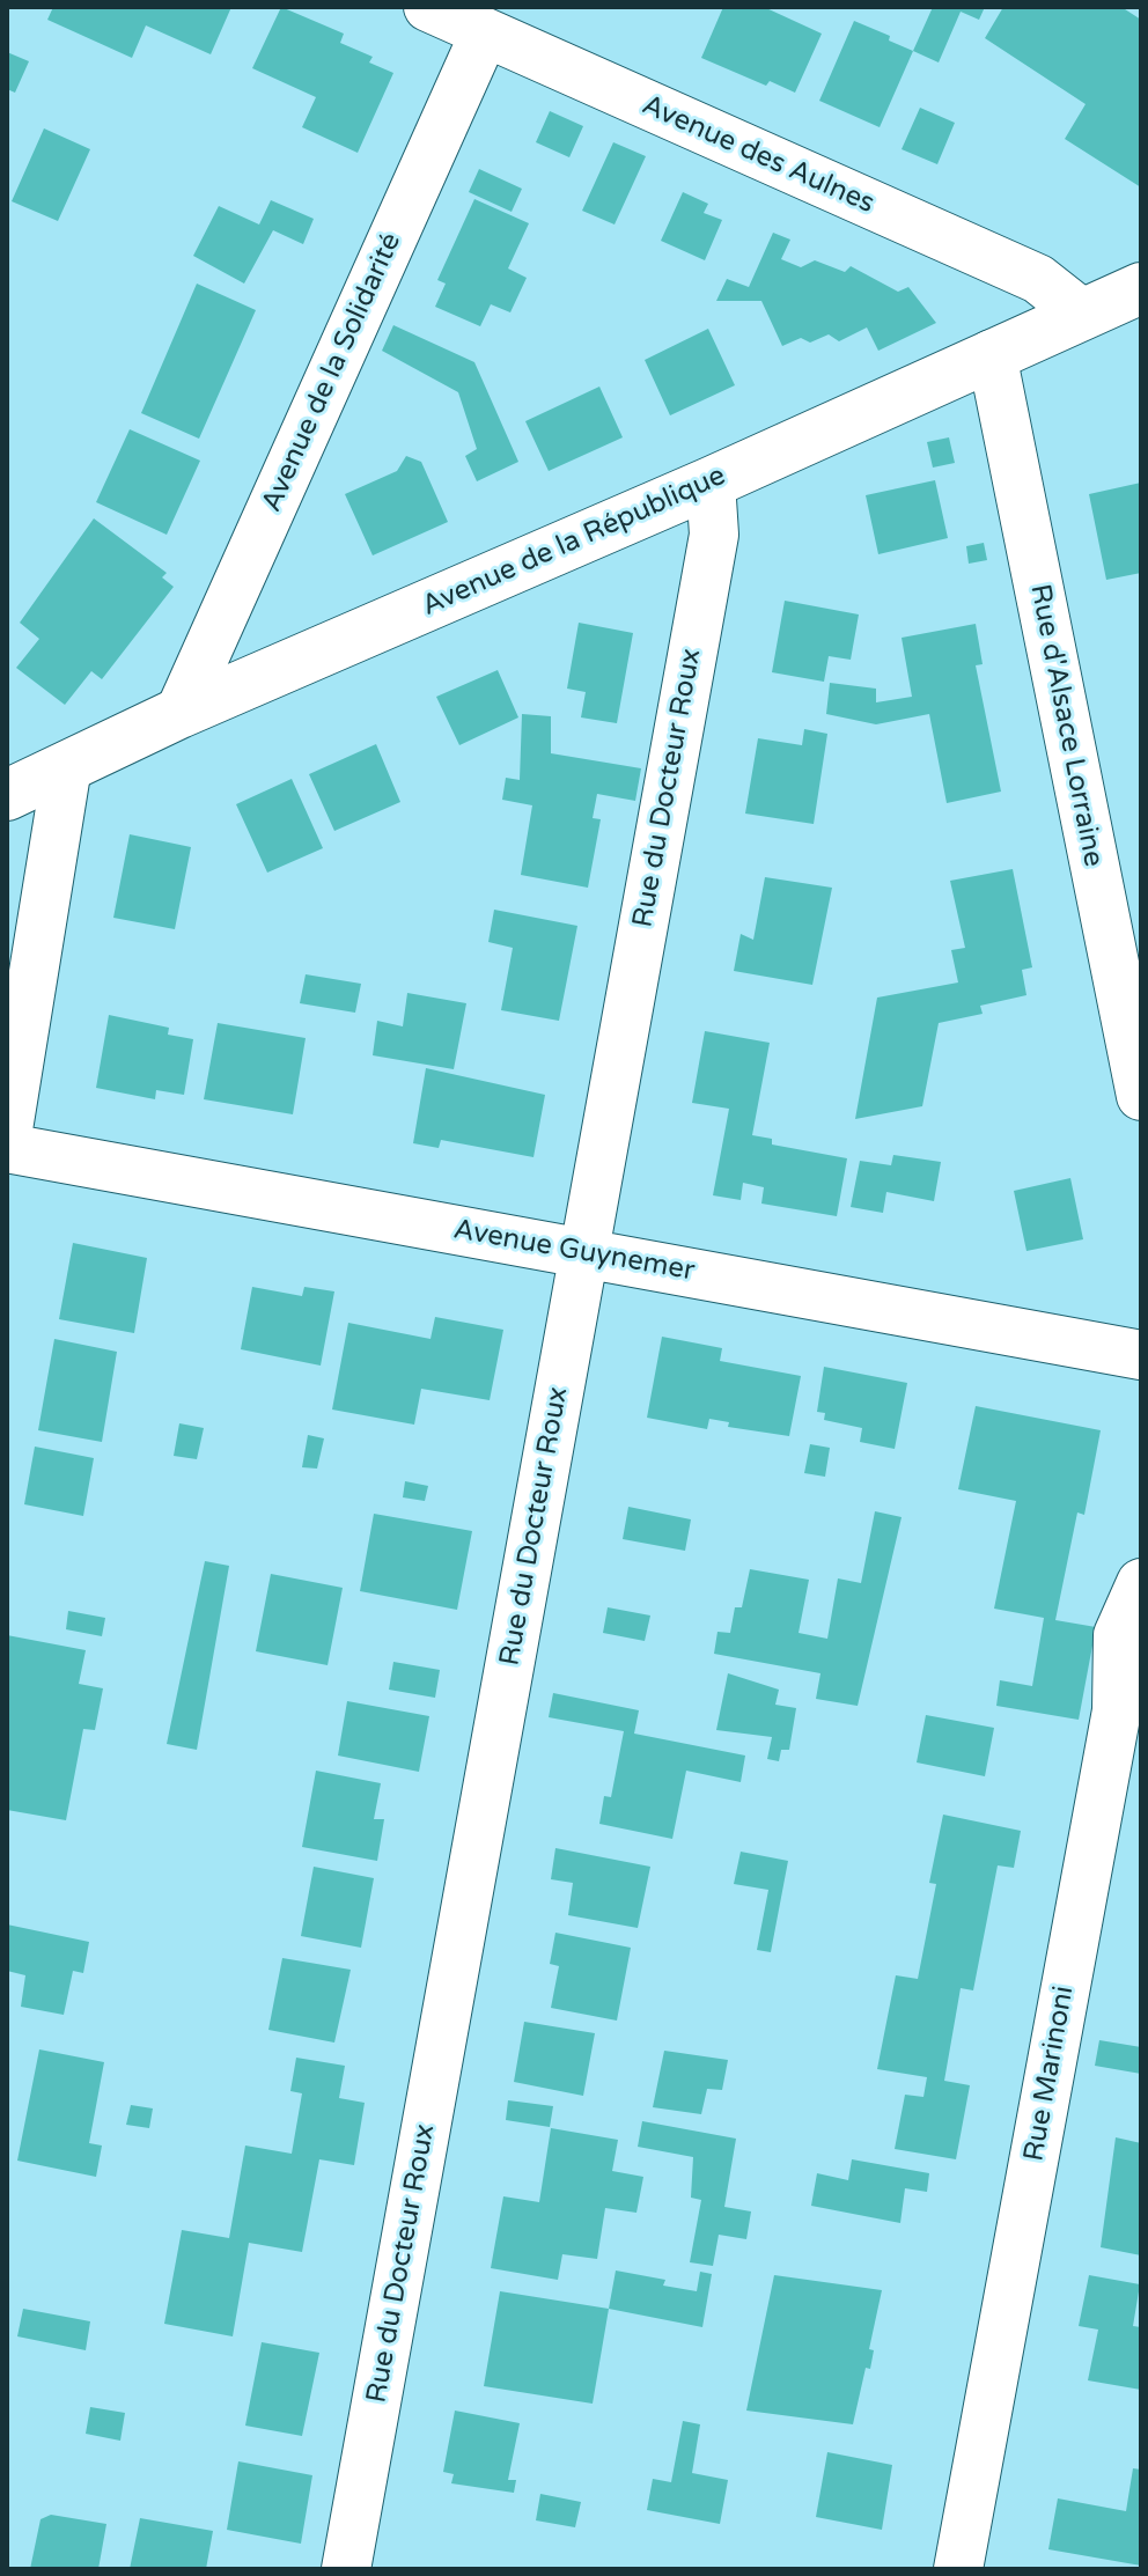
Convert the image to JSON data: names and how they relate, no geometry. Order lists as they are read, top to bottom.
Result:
{
  "streets": {
    "street": [
      "Avenue des Aulnes",
      "Avenue de la Solidarité",
      "Avenue de la République",
      "Rue d'Alsace Lorraine",
      "Rue du Docteur Roux",
      "Avenue Guynemer",
      "Rue Marinoni"
    ]
  },
  "crossings": [
    ["Avenue des Aulnes", "Avenue de la Solidarité"],
    ["Avenue des Aulnes", "Avenue de la République"],
    ["Avenue de la Solidarité", "Avenue de la République"],
    ["Avenue de la République", "Rue d'Alsace Lorraine"],
    ["Avenue de la République", "Rue du Docteur Roux"],
    ["Rue du Docteur Roux", "Avenue Guynemer"]
  ]
}
